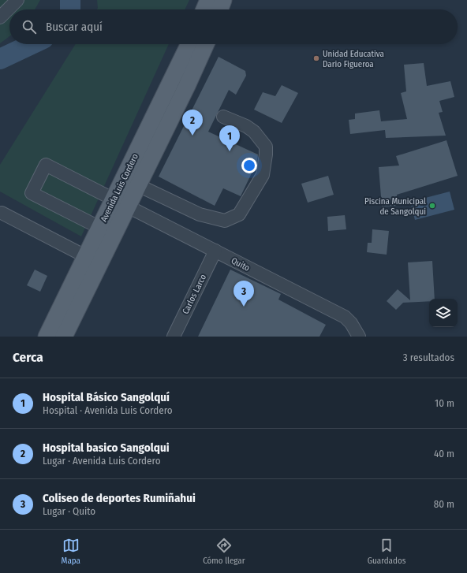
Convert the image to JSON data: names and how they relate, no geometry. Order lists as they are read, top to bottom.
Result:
{
  "streets": {
    "main road": ["Avenida Luis Cordero"],
    "street": ["Quito", "Carlos Larco"]
  },
  "crossings": [
    ["Avenida Luis Cordero", "Quito"],
    ["Quito", "Carlos Larco"]
  ],
  "places": ["Unidad Educativa Dario Figueroa", "Piscina Municipal de Sangolqui"],
  "page": {
    "search": "Buscar aquí",
    "pins": ["2", "1", "3"],
    "heading": ["Cerca", "3 resultados"],
    "list": [
      {
        "mark": "1",
        "name": "Hospital Básico Sangolquí",
        "note": "Hospital · Avenida Luis Cordero",
        "value": "10 m"
      },
      {
        "mark": "2",
        "name": "Hospital basico Sangolqui",
        "note": "Lugar · Avenida Luis Cordero",
        "value": "40 m"
      },
      {
        "mark": "3",
        "name": "Coliseo de deportes Rumiñahui",
        "note": "Lugar · Quito",
        "value": "80 m"
      }
    ],
    "nav": ["Mapa", "Cómo llegar", "Guardados"]
  }
}
